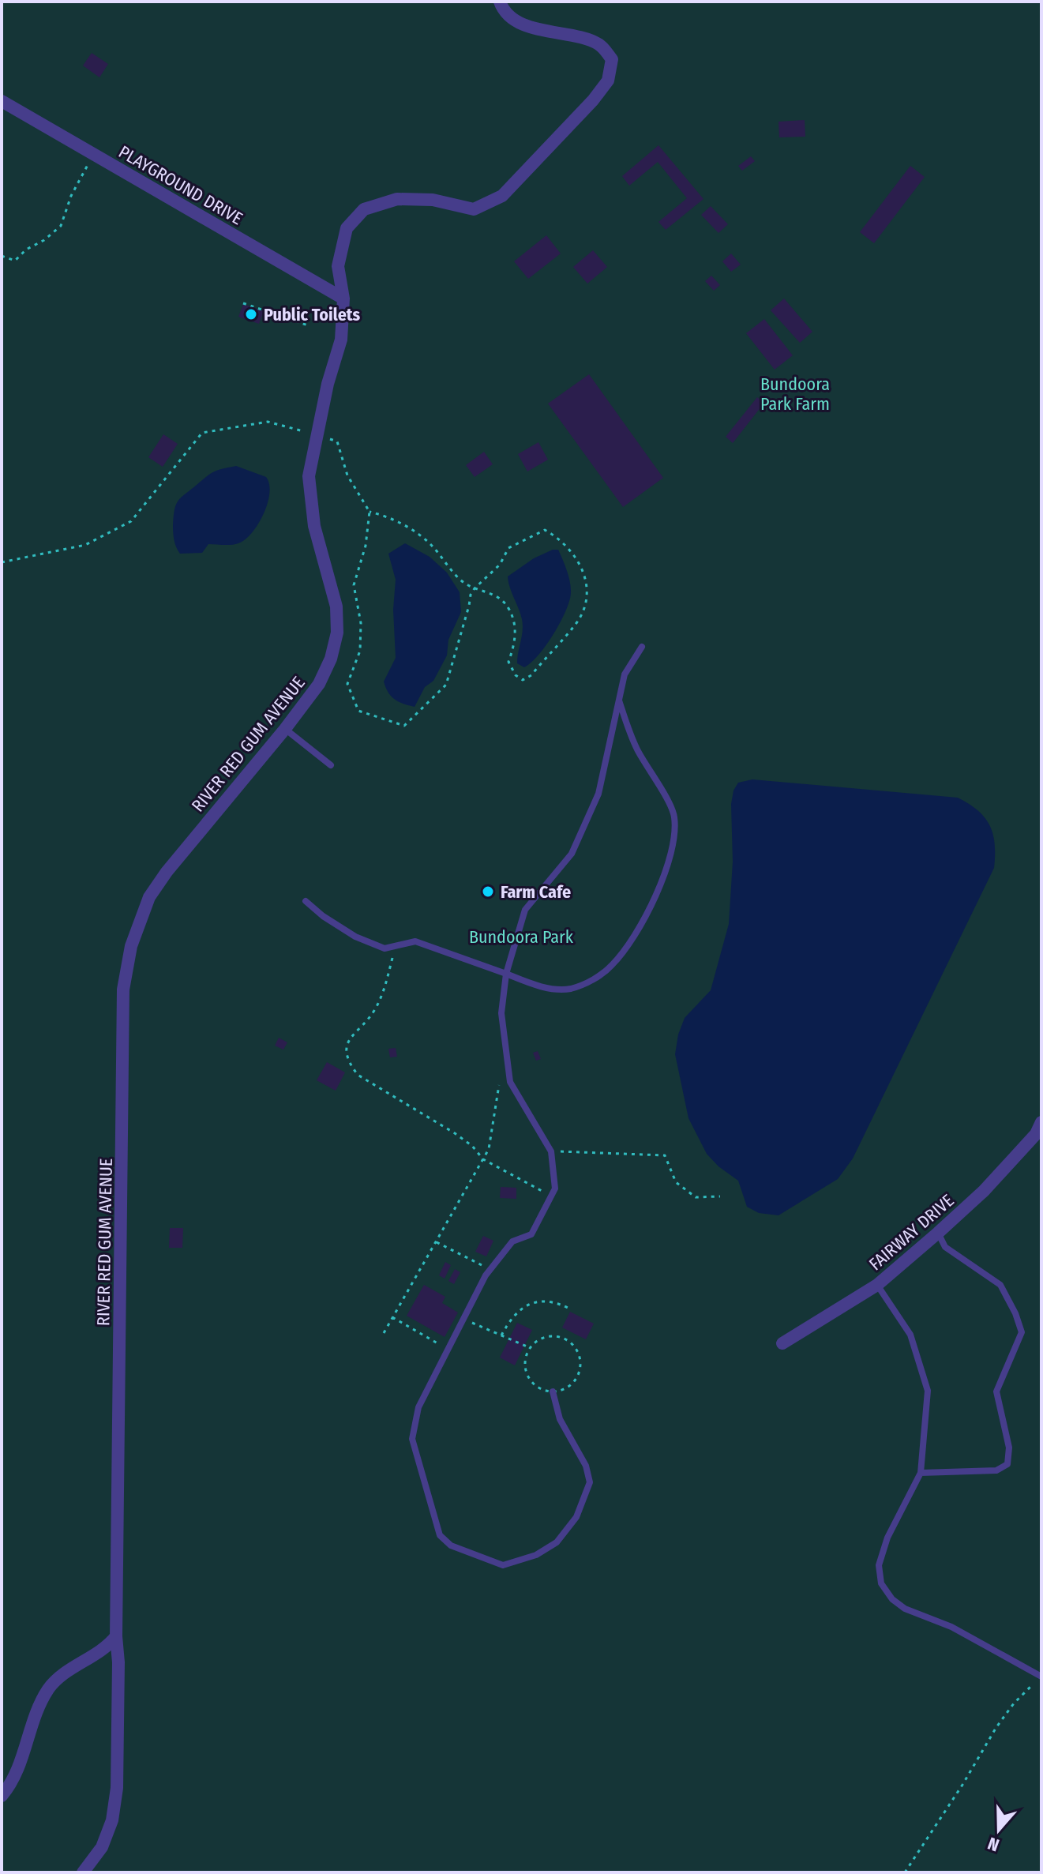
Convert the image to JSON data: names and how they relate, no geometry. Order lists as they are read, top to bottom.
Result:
{
  "streets": {
    "street": ["PLAYGROUND DRIVE", "RIVER RED GUM AVENUE", "FAIRWAY DRIVE"]
  },
  "crossings": [
    ["PLAYGROUND DRIVE", "RIVER RED GUM AVENUE"]
  ],
  "parks": ["Bundoora Park Farm", "Bundoora Park"],
  "places": ["Public Toilets", "Farm Cafe"],
  "north": "bottom"
}
